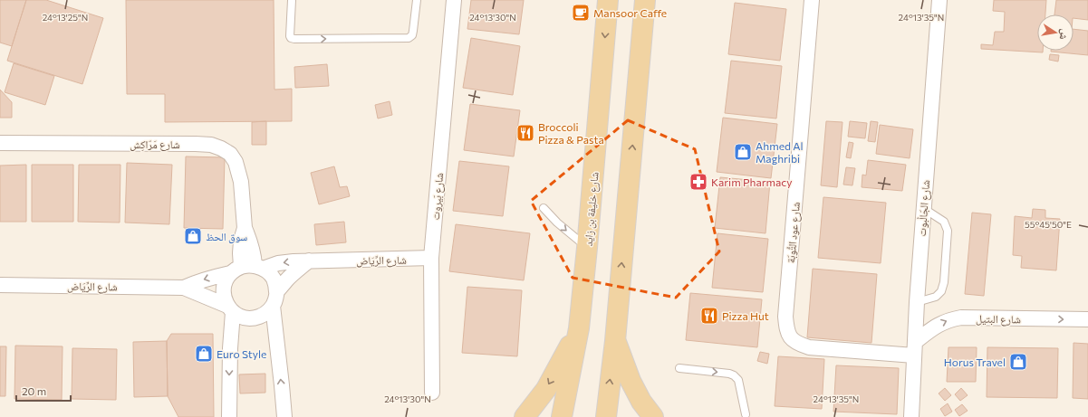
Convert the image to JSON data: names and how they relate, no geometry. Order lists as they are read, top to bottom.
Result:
{
  "streets": {
    "main road": ["شارع خليفة بن زايد"],
    "street": [
      "شارع مَرّاكِش",
      "شارع بَيروت",
      "شارع الجَالْبوت",
      "شارع عود التُّوبَة",
      "شارع الرِّيَاض",
      "شارع البتيل"
    ]
  },
  "crossings": [
    ["شارع مَرّاكِش", "شارع الرِّيَاض"],
    ["شارع بَيروت", "شارع الرِّيَاض"],
    ["شارع الجَالْبوت", "شارع عود التُّوبَة"],
    ["شارع الجَالْبوت", "شارع البتيل"],
    ["شارع عود التُّوبَة", "شارع البتيل"]
  ],
  "one_way": ["شارع البتيل"],
  "places": {
    "cafe": ["Mansoor Caffe"],
    "restaurant": ["Broccoli Pizza & Pasta", "Pizza Hut"],
    "shop": [
      "Ahmed Al Maghribi",
      "سوق الحظ",
      "Euro Style",
      "Horus Travel"
    ],
    "pharmacy": ["Karim Pharmacy"]
  },
  "scale_bar": "20 m",
  "north": "right",
  "coordinates": [
    "24°13'25\"N",
    "24°13'30\"N",
    "24°13'35\"N",
    "55°45'50\"E"
  ]
}
